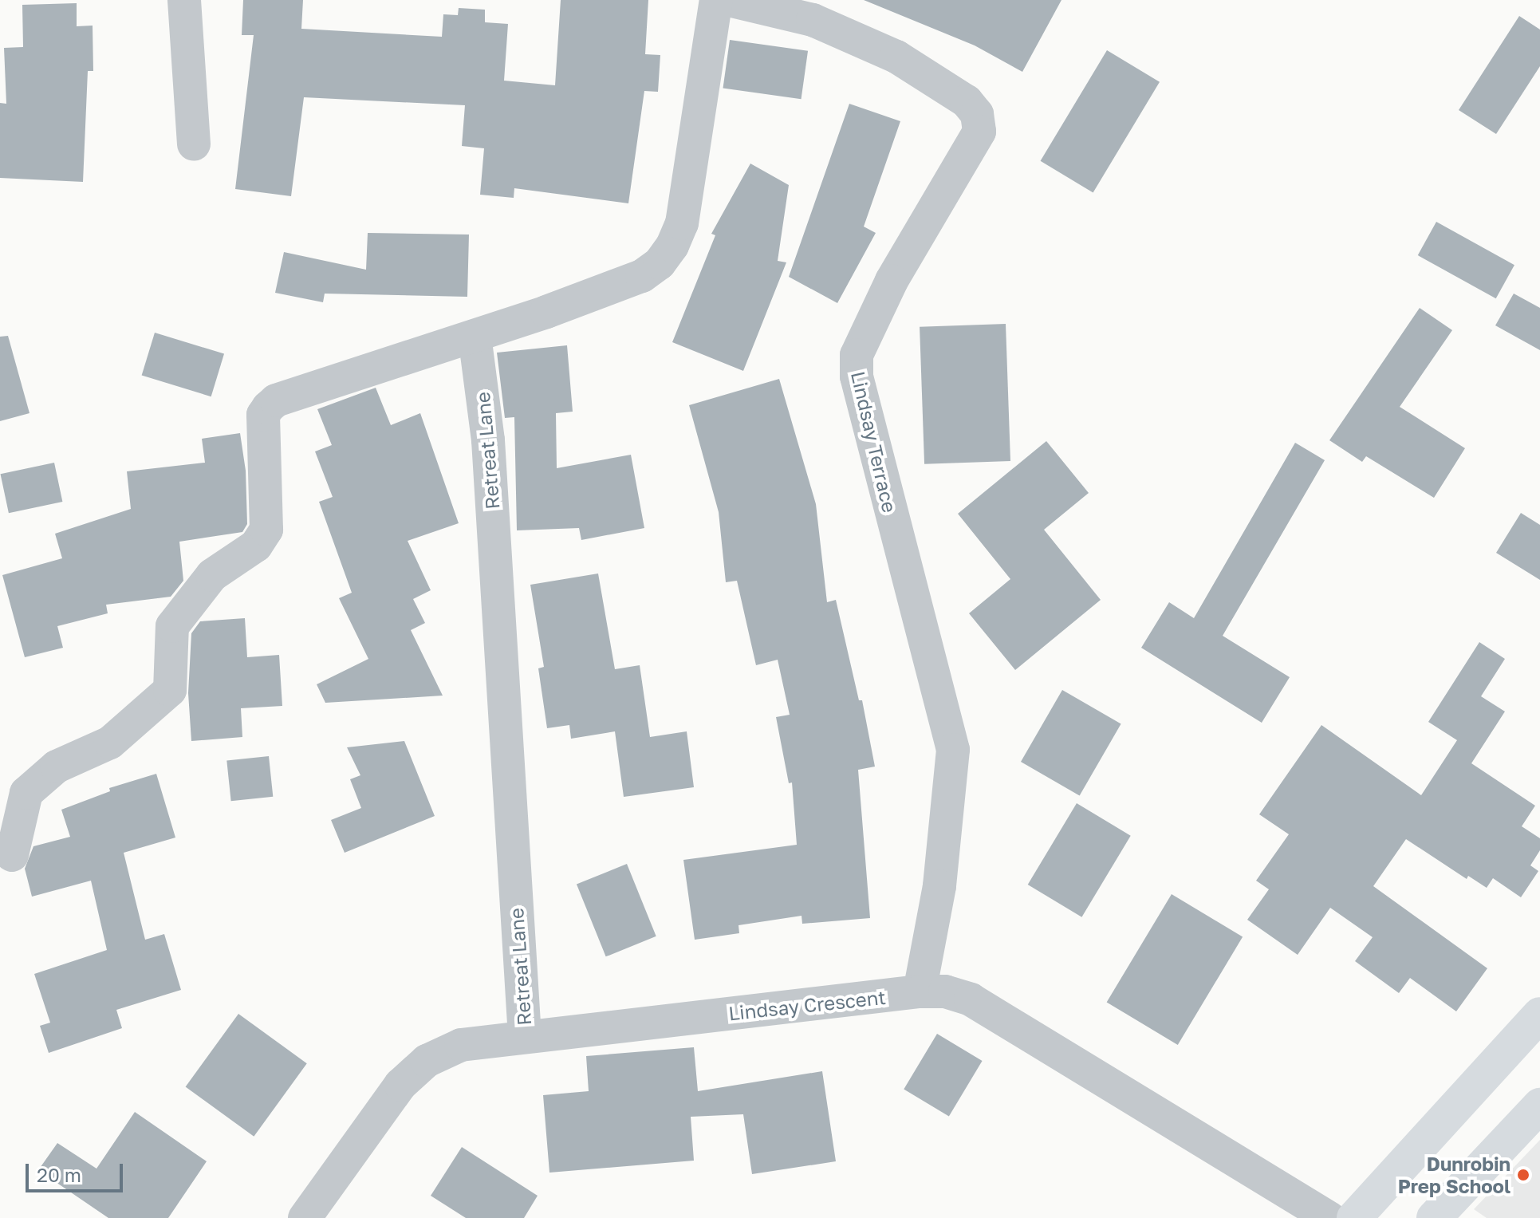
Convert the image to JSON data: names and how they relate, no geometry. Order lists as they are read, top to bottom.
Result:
{
  "streets": {
    "street": ["Lindsay Terrace", "Retreat Lane", "Lindsay Crescent"]
  },
  "crossings": [
    ["Lindsay Terrace", "Lindsay Crescent"],
    ["Retreat Lane", "Lindsay Crescent"]
  ],
  "places": ["Dunrobin Prep School"],
  "scale_bar": "20 m"
}
